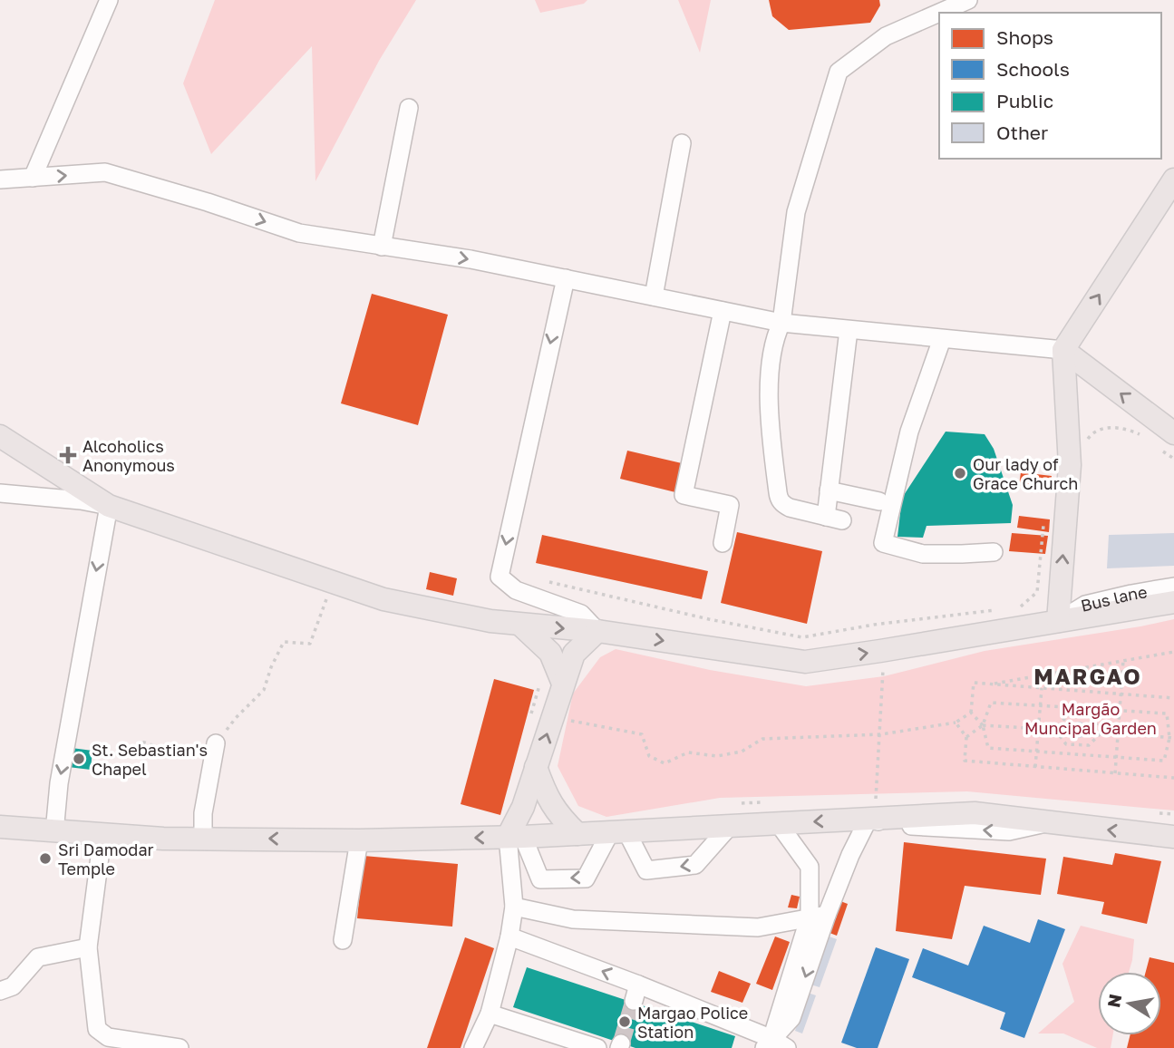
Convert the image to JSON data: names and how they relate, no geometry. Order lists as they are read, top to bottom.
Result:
{
  "streets": {
    "street": ["Bus lane"]
  },
  "districts": ["MARGAO"],
  "parks": ["Margão Muncipal Garden"],
  "places": {
    "health": ["Alcoholics Anonymous"],
    "other": [
      "Our lady of Grace Church",
      "St. Sebastian's Chapel",
      "Sri Damodar Temple",
      "Margao Police Station"
    ]
  },
  "legend": [
    "Shops",
    "Schools",
    "Public",
    "Other"
  ],
  "north": "left"
}
